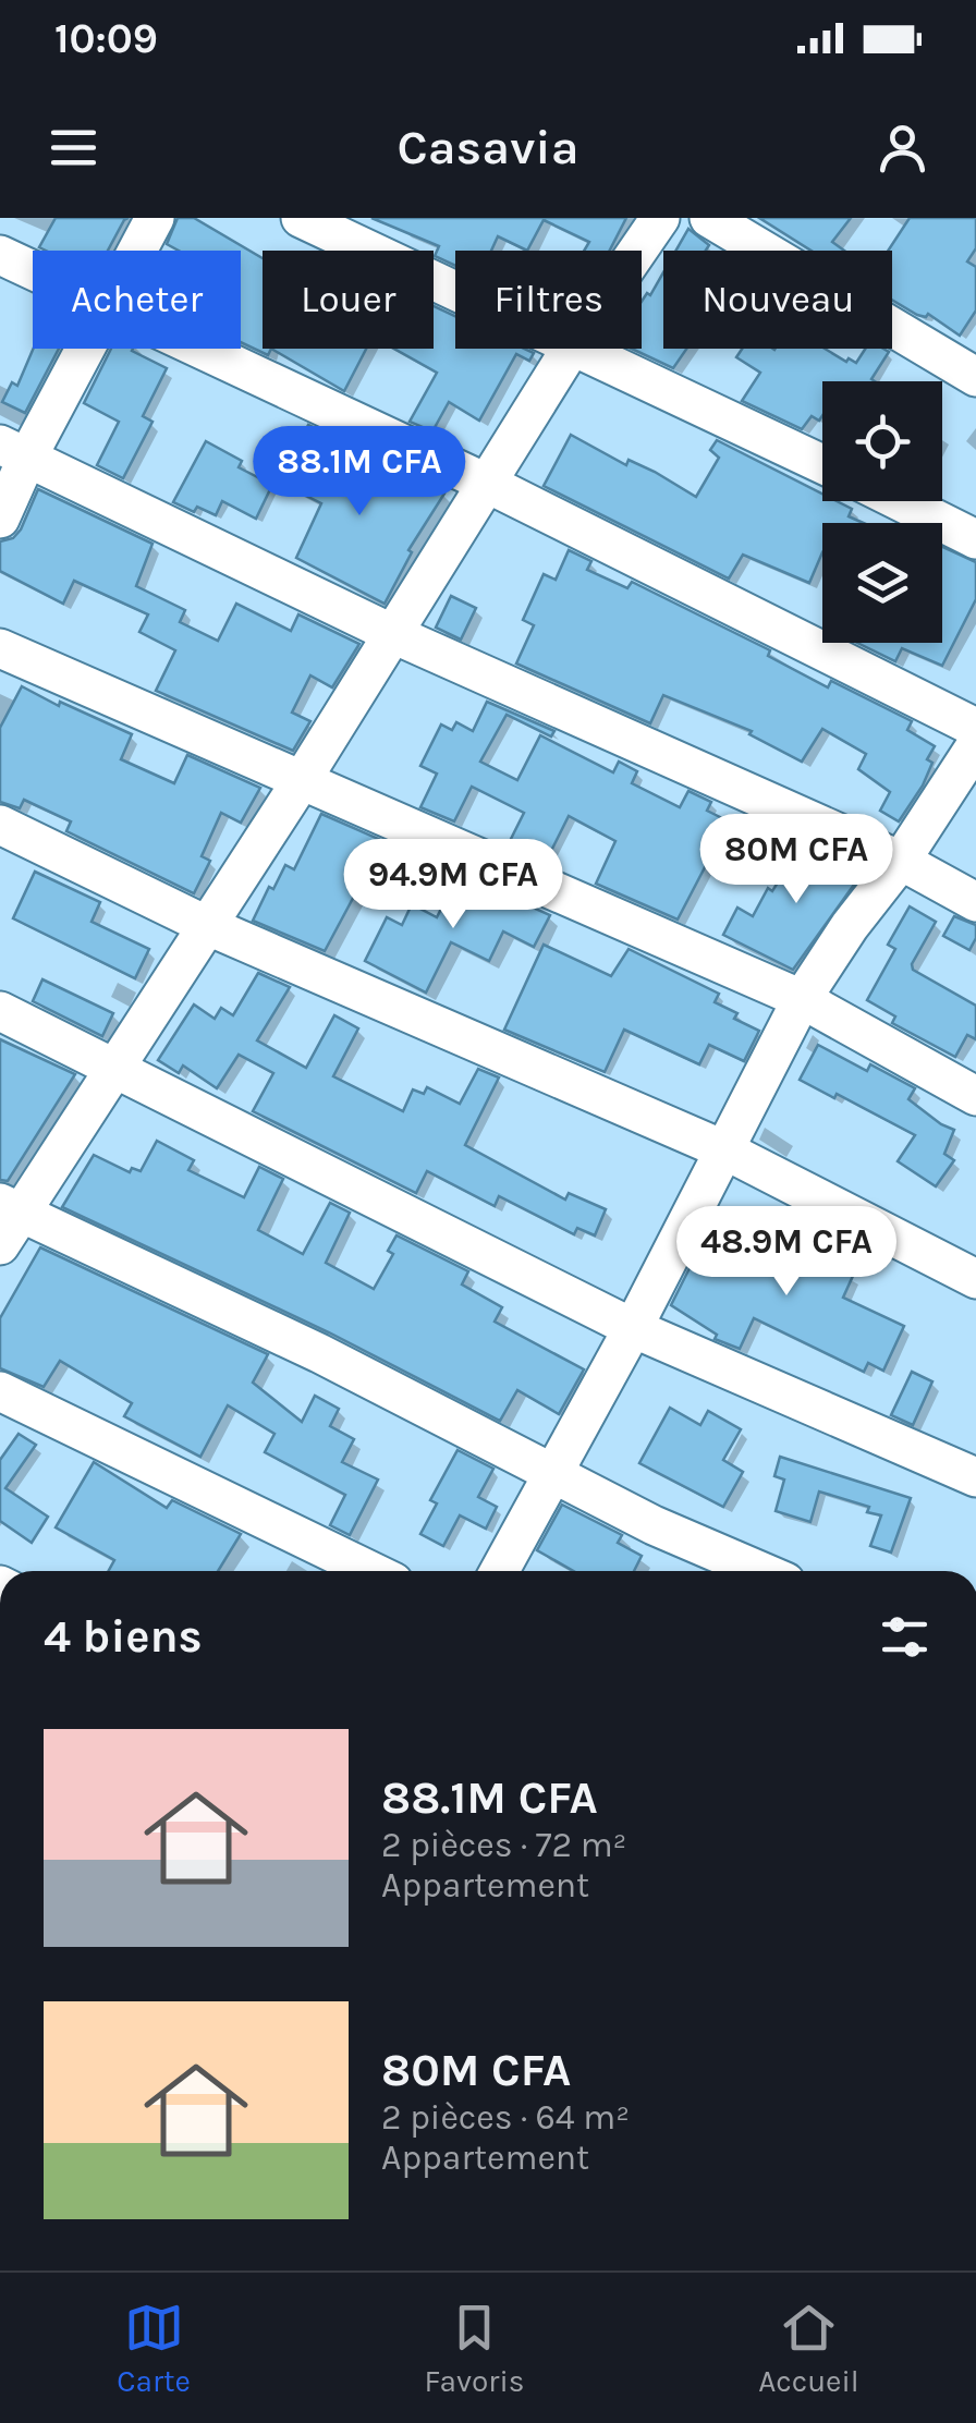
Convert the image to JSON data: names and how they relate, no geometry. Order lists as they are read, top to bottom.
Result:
{
  "page": {
    "status": "10:09",
    "header": "Casavia",
    "chip": [
      "Acheter",
      "Louer",
      "Filtres",
      "Nouveau"
    ],
    "price": [
      "88.1M CFA",
      "80M CFA",
      "94.9M CFA",
      "48.9M CFA"
    ],
    "heading": "4 biens",
    "list": [
      {
        "name": "88.1M CFA",
        "note": "2 pièces · 72 m² · Appartement"
      },
      {
        "name": "80M CFA",
        "note": "2 pièces · 64 m² · Appartement"
      }
    ],
    "tabs": ["Carte", "Favoris", "Accueil"]
  }
}
